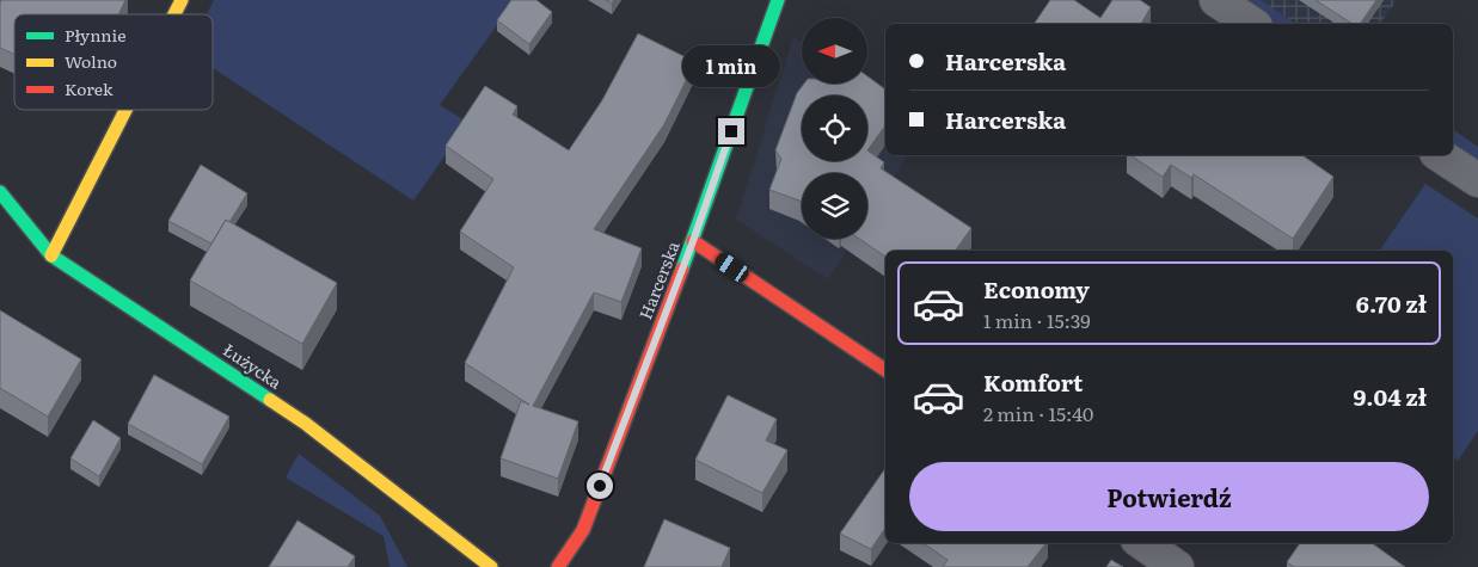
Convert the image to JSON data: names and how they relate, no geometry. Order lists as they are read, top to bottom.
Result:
{
  "streets": {
    "street": ["Harcerska", "Łużycka"]
  },
  "legend": ["Płynnie", "Wolno", "Korek"],
  "north": "left",
  "page": {
    "banner": ["Harcerska", "Harcerska"],
    "bubble": "1 min",
    "list": [
      {
        "name": "Economy",
        "note": "1 min · 15:39",
        "value": "6.70 zł"
      },
      {
        "name": "Komfort",
        "note": "2 min · 15:40",
        "value": "9.04 zł"
      }
    ],
    "buttons": "Potwierdź"
  }
}
